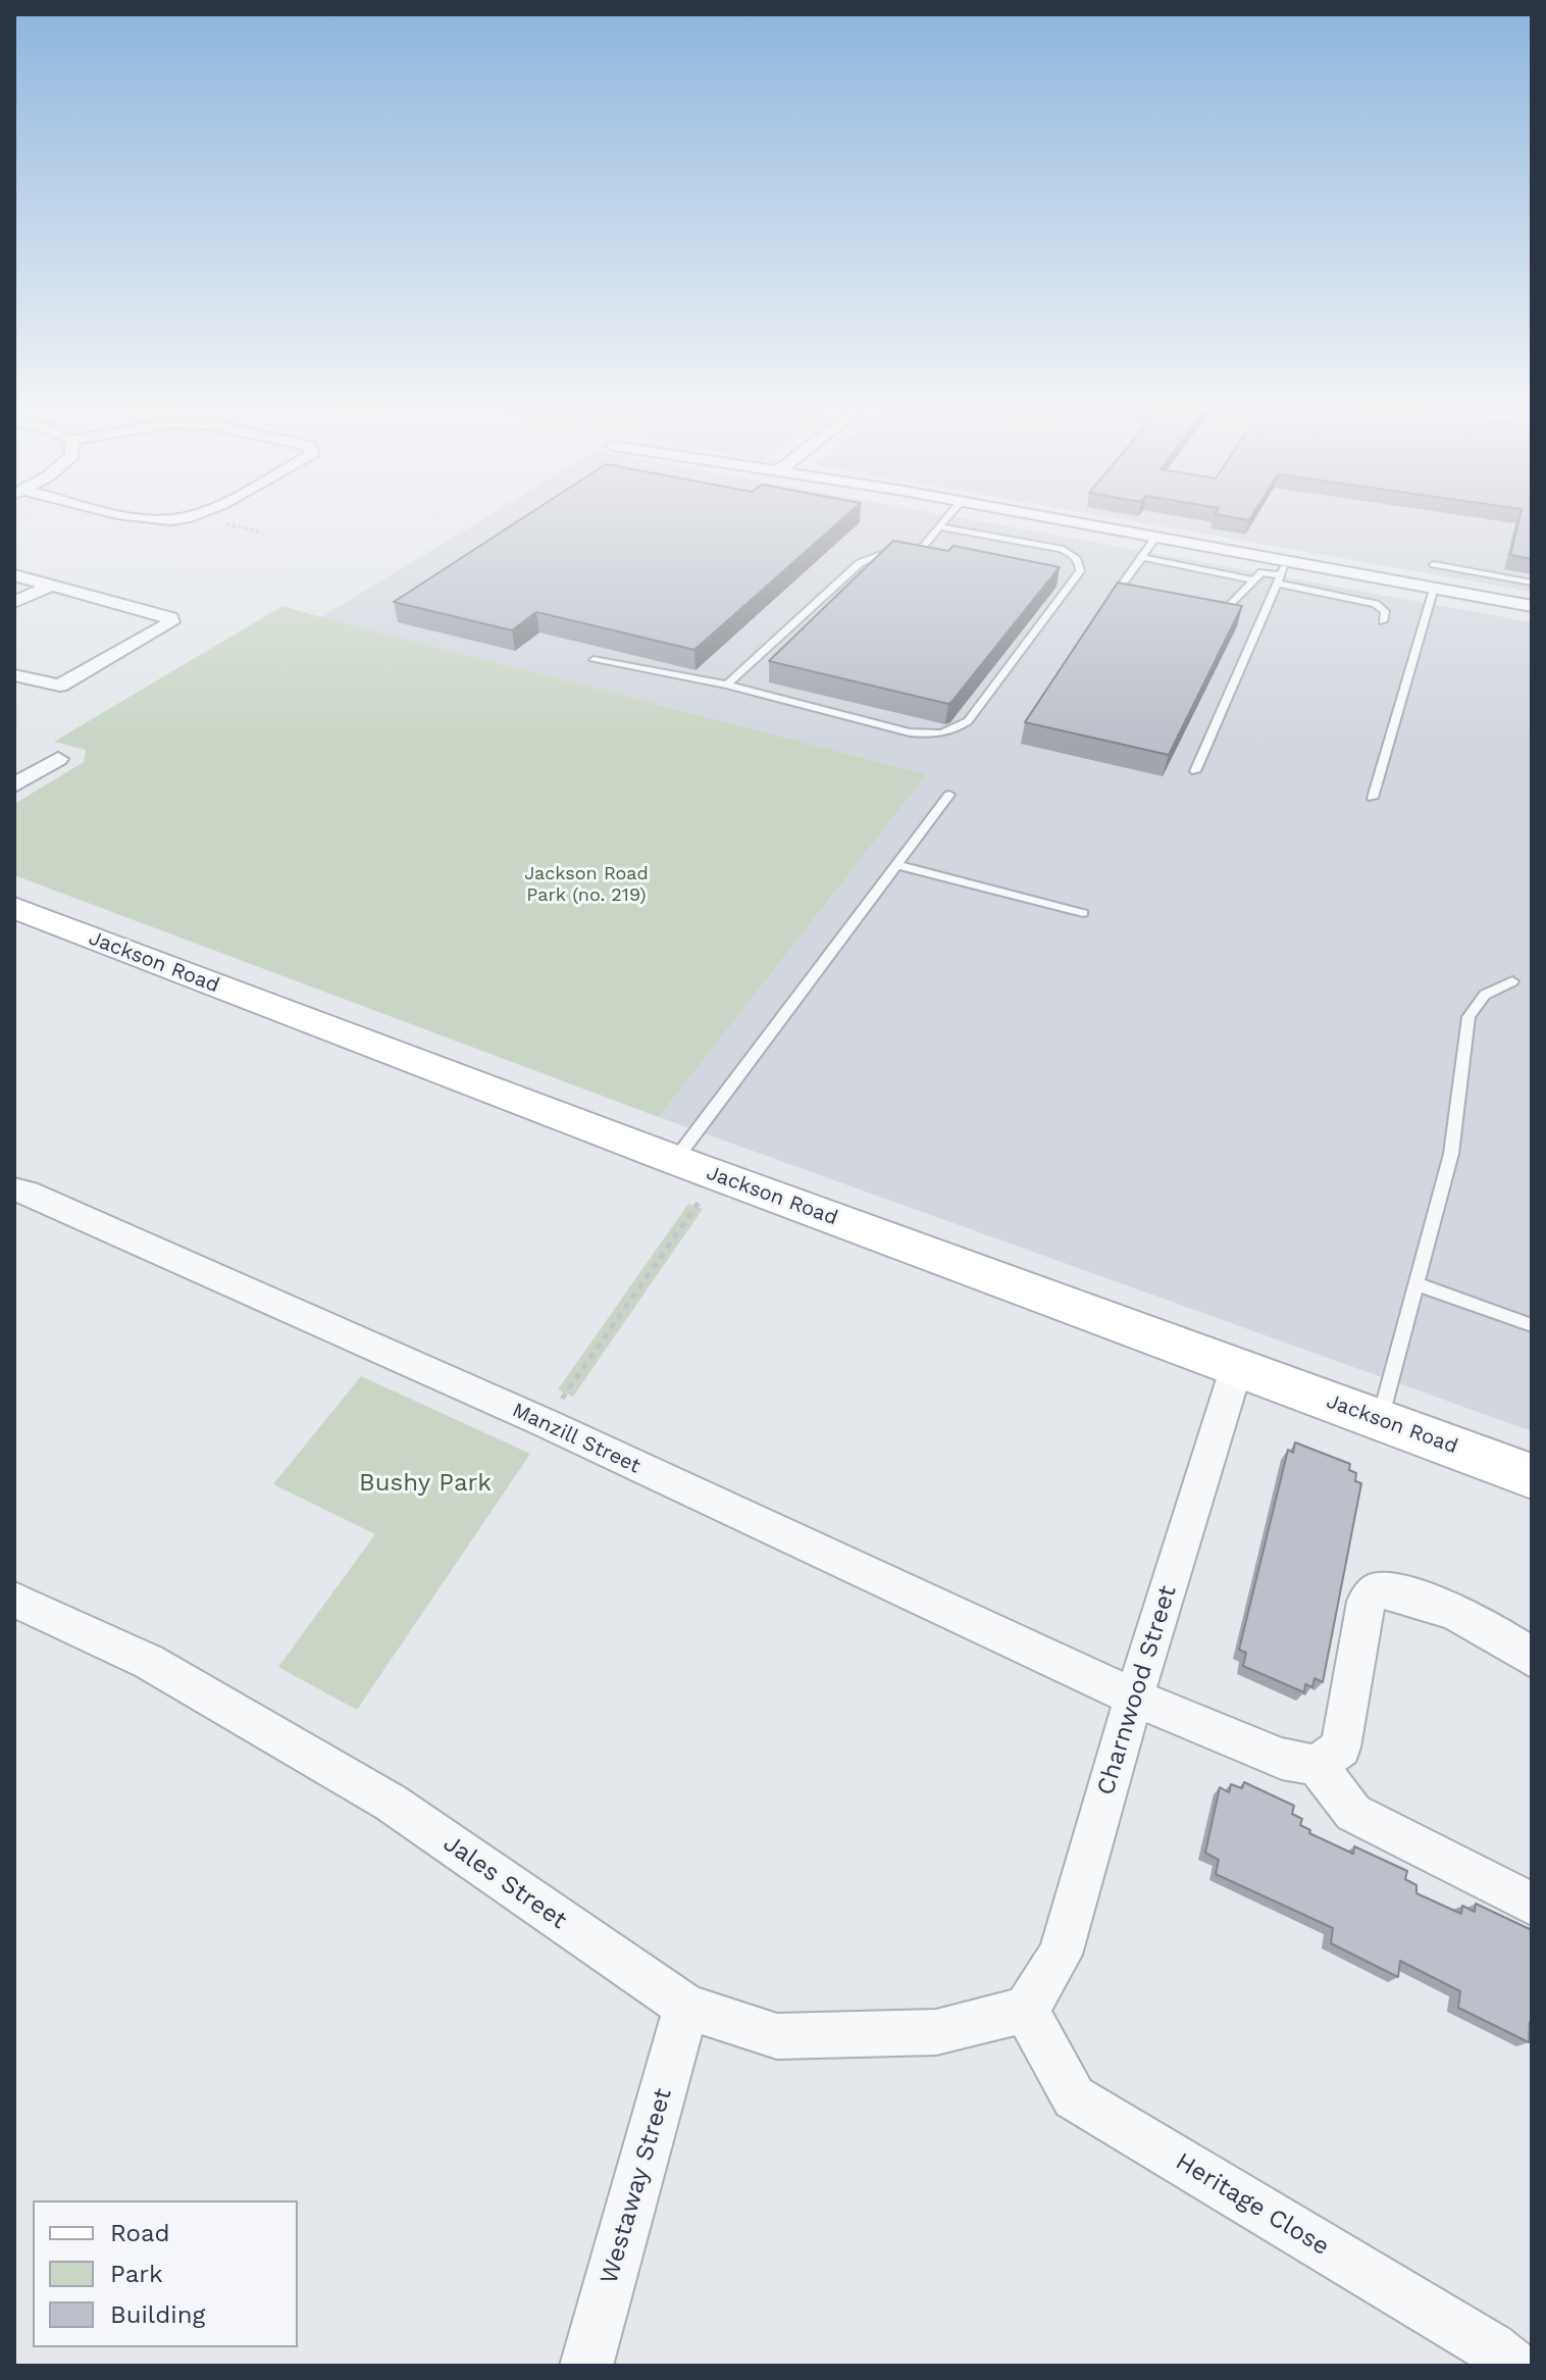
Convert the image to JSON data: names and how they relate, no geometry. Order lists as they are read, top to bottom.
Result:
{
  "streets": {
    "street": [
      "Jackson Road",
      "Manzill Street",
      "Charnwood Street",
      "Jales Street",
      "Westaway Street",
      "Heritage Close"
    ]
  },
  "crossings": [
    ["Jackson Road", "Charnwood Street"],
    ["Manzill Street", "Charnwood Street"],
    ["Charnwood Street", "Jales Street"],
    ["Charnwood Street", "Heritage Close"],
    ["Jales Street", "Westaway Street"],
    ["Jales Street", "Heritage Close"]
  ],
  "parks": ["Jackson Road Park (no. 219)", "Bushy Park"],
  "legend": ["Road", "Park", "Building"]
}
